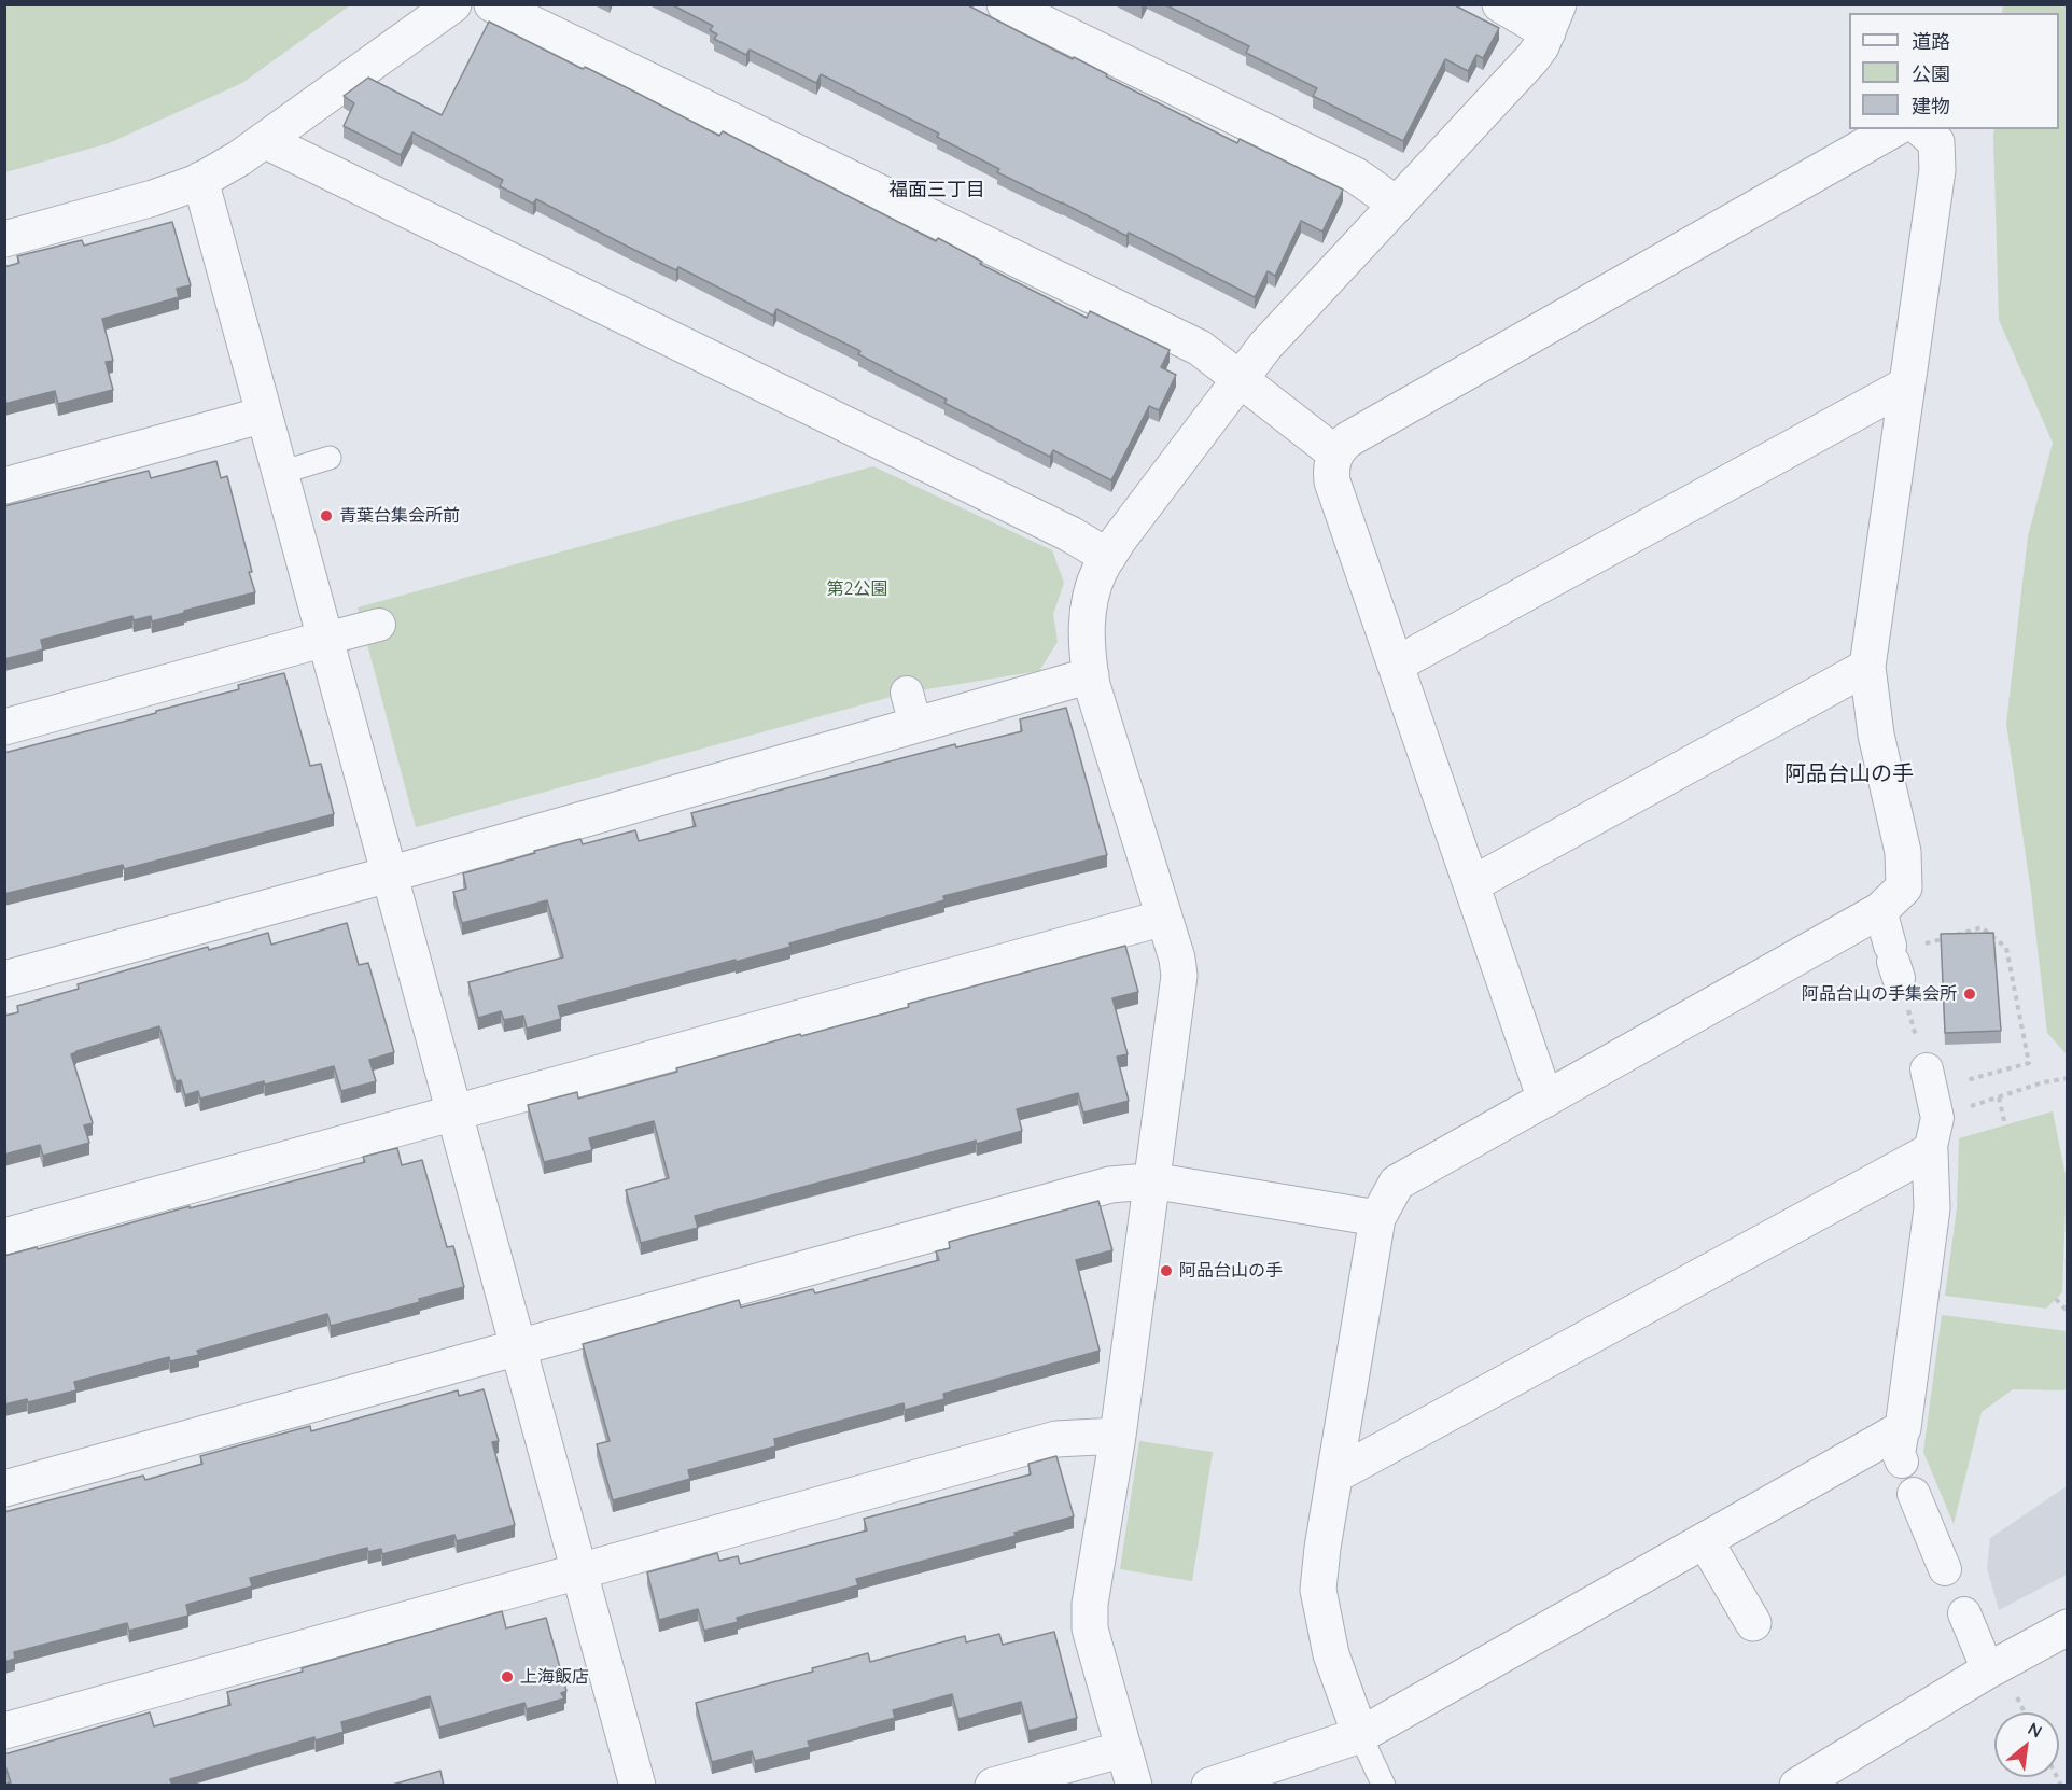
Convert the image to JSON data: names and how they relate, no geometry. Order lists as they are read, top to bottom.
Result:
{
  "districts": ["福面三丁目", "阿品台山の手"],
  "parks": ["第2公園"],
  "places": [
    "青葉台集会所前",
    "阿品台山の手集会所",
    "阿品台山の手",
    "上海飯店"
  ],
  "legend": ["道路", "公園", "建物"],
  "north": "top right"
}
